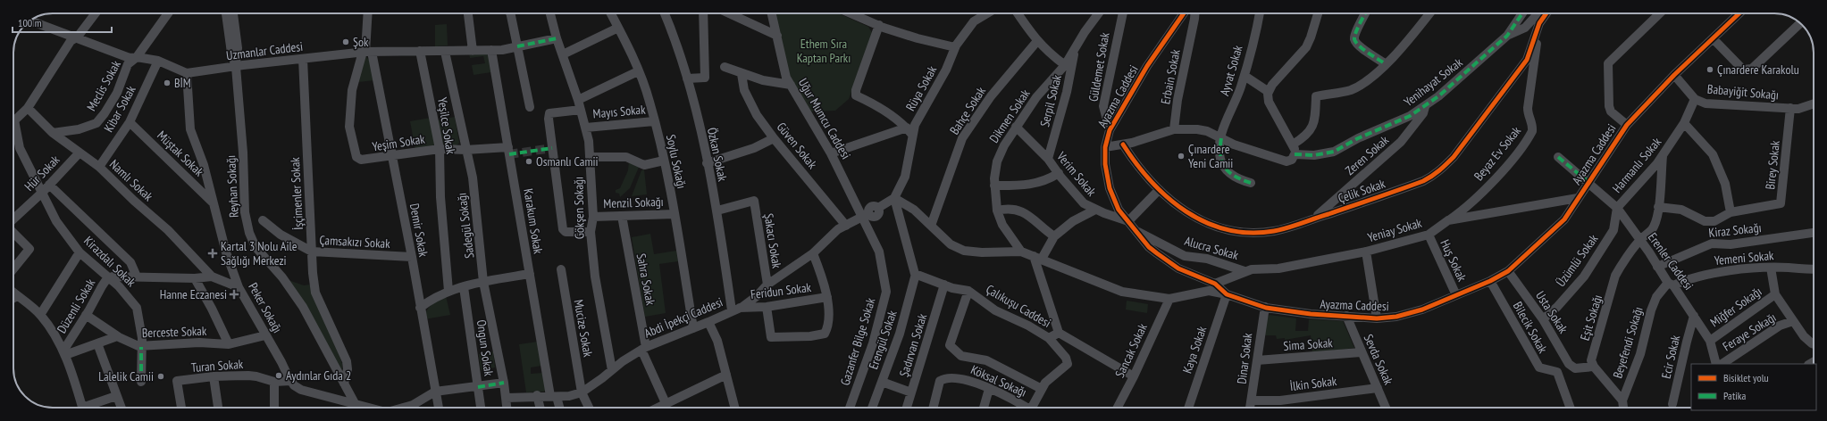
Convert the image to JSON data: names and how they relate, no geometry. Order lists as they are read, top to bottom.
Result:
{
  "streets": {
    "street": [
      "Uzmanlar Caddesi",
      "Güldemet Sokak",
      "Ayvat Sokak",
      "Erbain Sokak",
      "Yenihayat Sokak",
      "Meclis Sokak",
      "Rüya Sokak",
      "Babayiğit Sokağı",
      "Ayazma Caddesi",
      "Serpil Sokak",
      "Kibar Sokak",
      "Bahçe Sokak",
      "Mayıs Sokak",
      "Dikmen Sokak",
      "Uğur Mumcu Caddesi",
      "Yeşilce Sokak",
      "Yeşim Sokak",
      "Güven Sokak",
      "Müştak Sokak",
      "Beyaz Ev Sokak",
      "Özkan Sokak",
      "Zeren Sokak",
      "Soylu Sokağı",
      "Harmanlı Sokak",
      "Birey Sokak",
      "Hür Sokak",
      "Verim Sokak",
      "Namlı Sokak",
      "Reyhan Sokağı",
      "Çelik Sokak",
      "İşçimenler Sokak",
      "Menzil Sokağı",
      "Gökşen Sokağı",
      "Karakum Sokak",
      "Sadegül Sokağı",
      "Demir Sokak",
      "Yeniay Sokak",
      "Kiraz Sokağı",
      "Şakacı Sokak",
      "Çamsakızı Sokak",
      "Alucra Sokak",
      "Yemeni Sokak",
      "Huş Sokak",
      "Üzümlü Sokak",
      "Kirazdalı Sokak",
      "Erenler Caddesi",
      "Sahra Sokak",
      "Feridun Sokak",
      "Düzenli Sokak",
      "Çalıkuşu Caddesi",
      "Miğfer Sokağı",
      "Peker Sokağı",
      "Usta Sokak",
      "Abdi İpekçi Caddesi",
      "Eşit Sokağı",
      "Bilecik Sokak",
      "Mucize Sokak",
      "Berceste Sokak",
      "Feraye Sokağı",
      "Erengül Sokak",
      "Gazanfer Bilge Sokak",
      "Beyefendi Sokağı",
      "Sima Sokak",
      "Şadırvan Sokak",
      "Ongun Sokak",
      "Kaya Sokak",
      "Sancak Sokak",
      "Ecir Sokak",
      "Dinar Sokak",
      "Sevda Sokak",
      "Turan Sokak",
      "Köksal Sokağı",
      "İlkin Sokak"
    ]
  },
  "crossings": [
    ["Uzmanlar Caddesi", "Yeşilce Sokak"],
    ["Uzmanlar Caddesi", "Yeşim Sokak"],
    ["Uzmanlar Caddesi", "Reyhan Sokağı"],
    ["Uzmanlar Caddesi", "İşçimenler Sokak"],
    ["Uzmanlar Caddesi", "Gökşen Sokağı"],
    ["Uzmanlar Caddesi", "Karakum Sokak"],
    ["Uzmanlar Caddesi", "Sadegül Sokağı"],
    ["Uzmanlar Caddesi", "Demir Sokak"],
    ["Uzmanlar Caddesi", "Peker Sokağı"],
    ["Güldemet Sokak", "Ayazma Caddesi"],
    ["Yenihayat Sokak", "Zeren Sokak"],
    ["Meclis Sokak", "Namlı Sokak"],
    ["Rüya Sokak", "Abdi İpekçi Caddesi"],
    ["Babayiğit Sokağı", "Ayazma Caddesi"],
    ["Babayiğit Sokağı", "Harmanlı Sokak"],
    ["Babayiğit Sokağı", "Birey Sokak"],
    ["Ayazma Caddesi", "Verim Sokak"],
    ["Ayazma Caddesi", "Yeniay Sokak"],
    ["Ayazma Caddesi", "Alucra Sokak"],
    ["Ayazma Caddesi", "Huş Sokak"],
    ["Ayazma Caddesi", "Erenler Caddesi"],
    ["Ayazma Caddesi", "Usta Sokak"],
    ["Ayazma Caddesi", "Bilecik Sokak"],
    ["Ayazma Caddesi", "Kaya Sokak"],
    ["Ayazma Caddesi", "Dinar Sokak"],
    ["Ayazma Caddesi", "Sevda Sokak"],
    ["Serpil Sokak", "Dikmen Sokak"],
    ["Serpil Sokak", "Verim Sokak"],
    ["Kibar Sokak", "Müştak Sokak"],
    ["Kibar Sokak", "Namlı Sokak"],
    ["Mayıs Sokak", "Soylu Sokağı"],
    ["Mayıs Sokak", "Gökşen Sokağı"],
    ["Dikmen Sokak", "Verim Sokak"],
    ["Uğur Mumcu Caddesi", "Abdi İpekçi Caddesi"],
    ["Uğur Mumcu Caddesi", "Gazanfer Bilge Sokak"],
    ["Yeşilce Sokak", "Yeşim Sokak"],
    ["Yeşim Sokak", "Karakum Sokak"],
    ["Yeşim Sokak", "Sadegül Sokağı"],
    ["Yeşim Sokak", "Demir Sokak"],
    ["Güven Sokak", "Abdi İpekçi Caddesi"],
    ["Müştak Sokak", "Peker Sokağı"],
    ["Beyaz Ev Sokak", "Çelik Sokak"],
    ["Beyaz Ev Sokak", "Yeniay Sokak"],
    ["Özkan Sokak", "Şakacı Sokak"],
    ["Özkan Sokak", "Feridun Sokak"],
    ["Özkan Sokak", "Abdi İpekçi Caddesi"],
    ["Zeren Sokak", "Çelik Sokak"],
    ["Soylu Sokağı", "Menzil Sokağı"],
    ["Soylu Sokağı", "Abdi İpekçi Caddesi"],
    ["Harmanlı Sokak", "Üzümlü Sokak"],
    ["Harmanlı Sokak", "Erenler Caddesi"],
    ["Harmanlı Sokak", "Eşit Sokağı"],
    ["Birey Sokak", "Eşit Sokağı"],
    ["Hür Sokak", "Namlı Sokak"],
    ["Hür Sokak", "Kirazdalı Sokak"],
    ["Verim Sokak", "Alucra Sokak"],
    ["Namlı Sokak", "Düzenli Sokak"],
    ["Reyhan Sokağı", "İşçimenler Sokak"],
    ["Reyhan Sokağı", "Peker Sokağı"],
    ["İşçimenler Sokak", "Çamsakızı Sokak"],
    ["Menzil Sokağı", "Gökşen Sokağı"],
    ["Menzil Sokağı", "Sahra Sokak"],
    ["Gökşen Sokağı", "Abdi İpekçi Caddesi"],
    ["Karakum Sokak", "Abdi İpekçi Caddesi"],
    ["Sadegül Sokağı", "Abdi İpekçi Caddesi"],
    ["Demir Sokak", "Çamsakızı Sokak"],
    ["Demir Sokak", "Peker Sokağı"],
    ["Yeniay Sokak", "Alucra Sokak"],
    ["Yeniay Sokak", "Huş Sokak"],
    ["Kiraz Sokağı", "Erenler Caddesi"],
    ["Şakacı Sokak", "Abdi İpekçi Caddesi"],
    ["Yemeni Sokak", "Erenler Caddesi"],
    ["Yemeni Sokak", "Beyefendi Sokağı"],
    ["Üzümlü Sokak", "Erenler Caddesi"],
    ["Üzümlü Sokak", "Usta Sokak"],
    ["Kirazdalı Sokak", "Düzenli Sokak"],
    ["Kirazdalı Sokak", "Berceste Sokak"],
    ["Erenler Caddesi", "Miğfer Sokağı"],
    ["Erenler Caddesi", "Eşit Sokağı"],
    ["Erenler Caddesi", "Beyefendi Sokağı"],
    ["Erenler Caddesi", "Ecir Sokak"],
    ["Sahra Sokak", "Abdi İpekçi Caddesi"],
    ["Feridun Sokak", "Abdi İpekçi Caddesi"],
    ["Düzenli Sokak", "Peker Sokağı"],
    ["Düzenli Sokak", "Berceste Sokak"],
    ["Çalıkuşu Caddesi", "Erengül Sokak"],
    ["Çalıkuşu Caddesi", "Şadırvan Sokak"],
    ["Peker Sokağı", "Berceste Sokak"],
    ["Peker Sokağı", "Turan Sokak"],
    ["Abdi İpekçi Caddesi", "Mucize Sokak"],
    ["Abdi İpekçi Caddesi", "Gazanfer Bilge Sokak"],
    ["Sima Sokak", "Dinar Sokak"],
    ["Sima Sokak", "Sevda Sokak"],
    ["Dinar Sokak", "İlkin Sokak"],
    ["Sevda Sokak", "İlkin Sokak"]
  ],
  "parks": ["Ethem Sıra Kaptan Parkı"],
  "places": {
    "other": [
      "Şok",
      "Çınardere Karakolu",
      "BİM",
      "Çınardere Yeni Camii",
      "Osmanlı Camii",
      "Aydınlar Gıda 2",
      "Lalelik Camii"
    ],
    "health": ["Kartal 3 Nolu Aile Sağlığı Merkezi", "Hanne Eczanesi"]
  },
  "legend": ["Bisiklet yolu", "Patika"],
  "scale_bar": "100 m"
}
